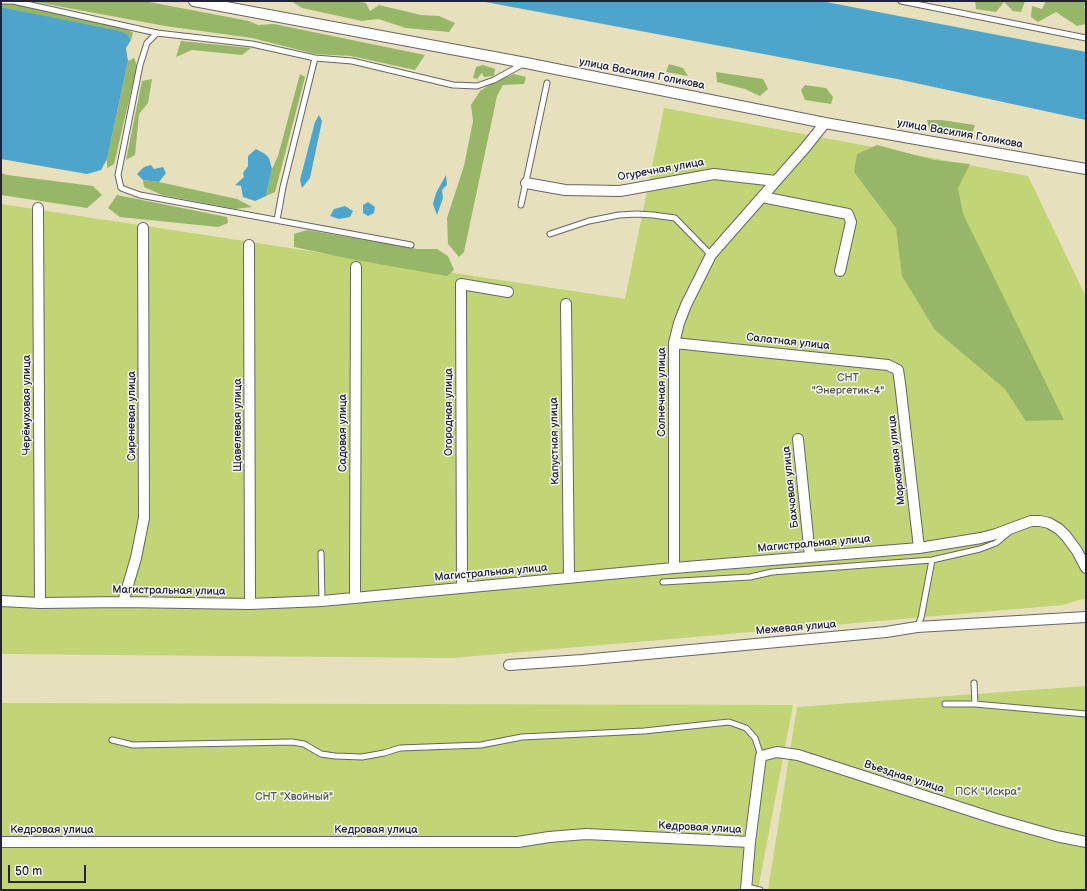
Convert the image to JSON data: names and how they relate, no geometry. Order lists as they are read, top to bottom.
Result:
{
  "streets": {
    "street": [
      "улица Василия Голикова",
      "Огуречная улица",
      "Салатная улица",
      "Солнечная улица",
      "Черёмуховая улица",
      "Огородная улица",
      "Сиреневая улица",
      "Щавелевая улица",
      "Садовая улица",
      "Капустная улица",
      "Морковная улица",
      "Бахчовая улица",
      "Магистральная улица",
      "Межевая улица",
      "Въездная улица",
      "Кедровая улица"
    ]
  },
  "crossings": [
    ["улица Василия Голикова", "Солнечная улица"],
    ["Огуречная улица", "Солнечная улица"],
    ["Салатная улица", "Солнечная улица"],
    ["Салатная улица", "Морковная улица"],
    ["Солнечная улица", "Магистральная улица"],
    ["Черёмуховая улица", "Магистральная улица"],
    ["Огородная улица", "Магистральная улица"],
    ["Сиреневая улица", "Магистральная улица"],
    ["Щавелевая улица", "Магистральная улица"],
    ["Садовая улица", "Магистральная улица"],
    ["Капустная улица", "Магистральная улица"],
    ["Морковная улица", "Магистральная улица"],
    ["Бахчовая улица", "Магистральная улица"]
  ],
  "parks": ["СНТ \"Энергетик-4\"", "ПСК \"Искра\"", "СНТ \"Хвойный\""],
  "scale_bar": "50 m"
}
